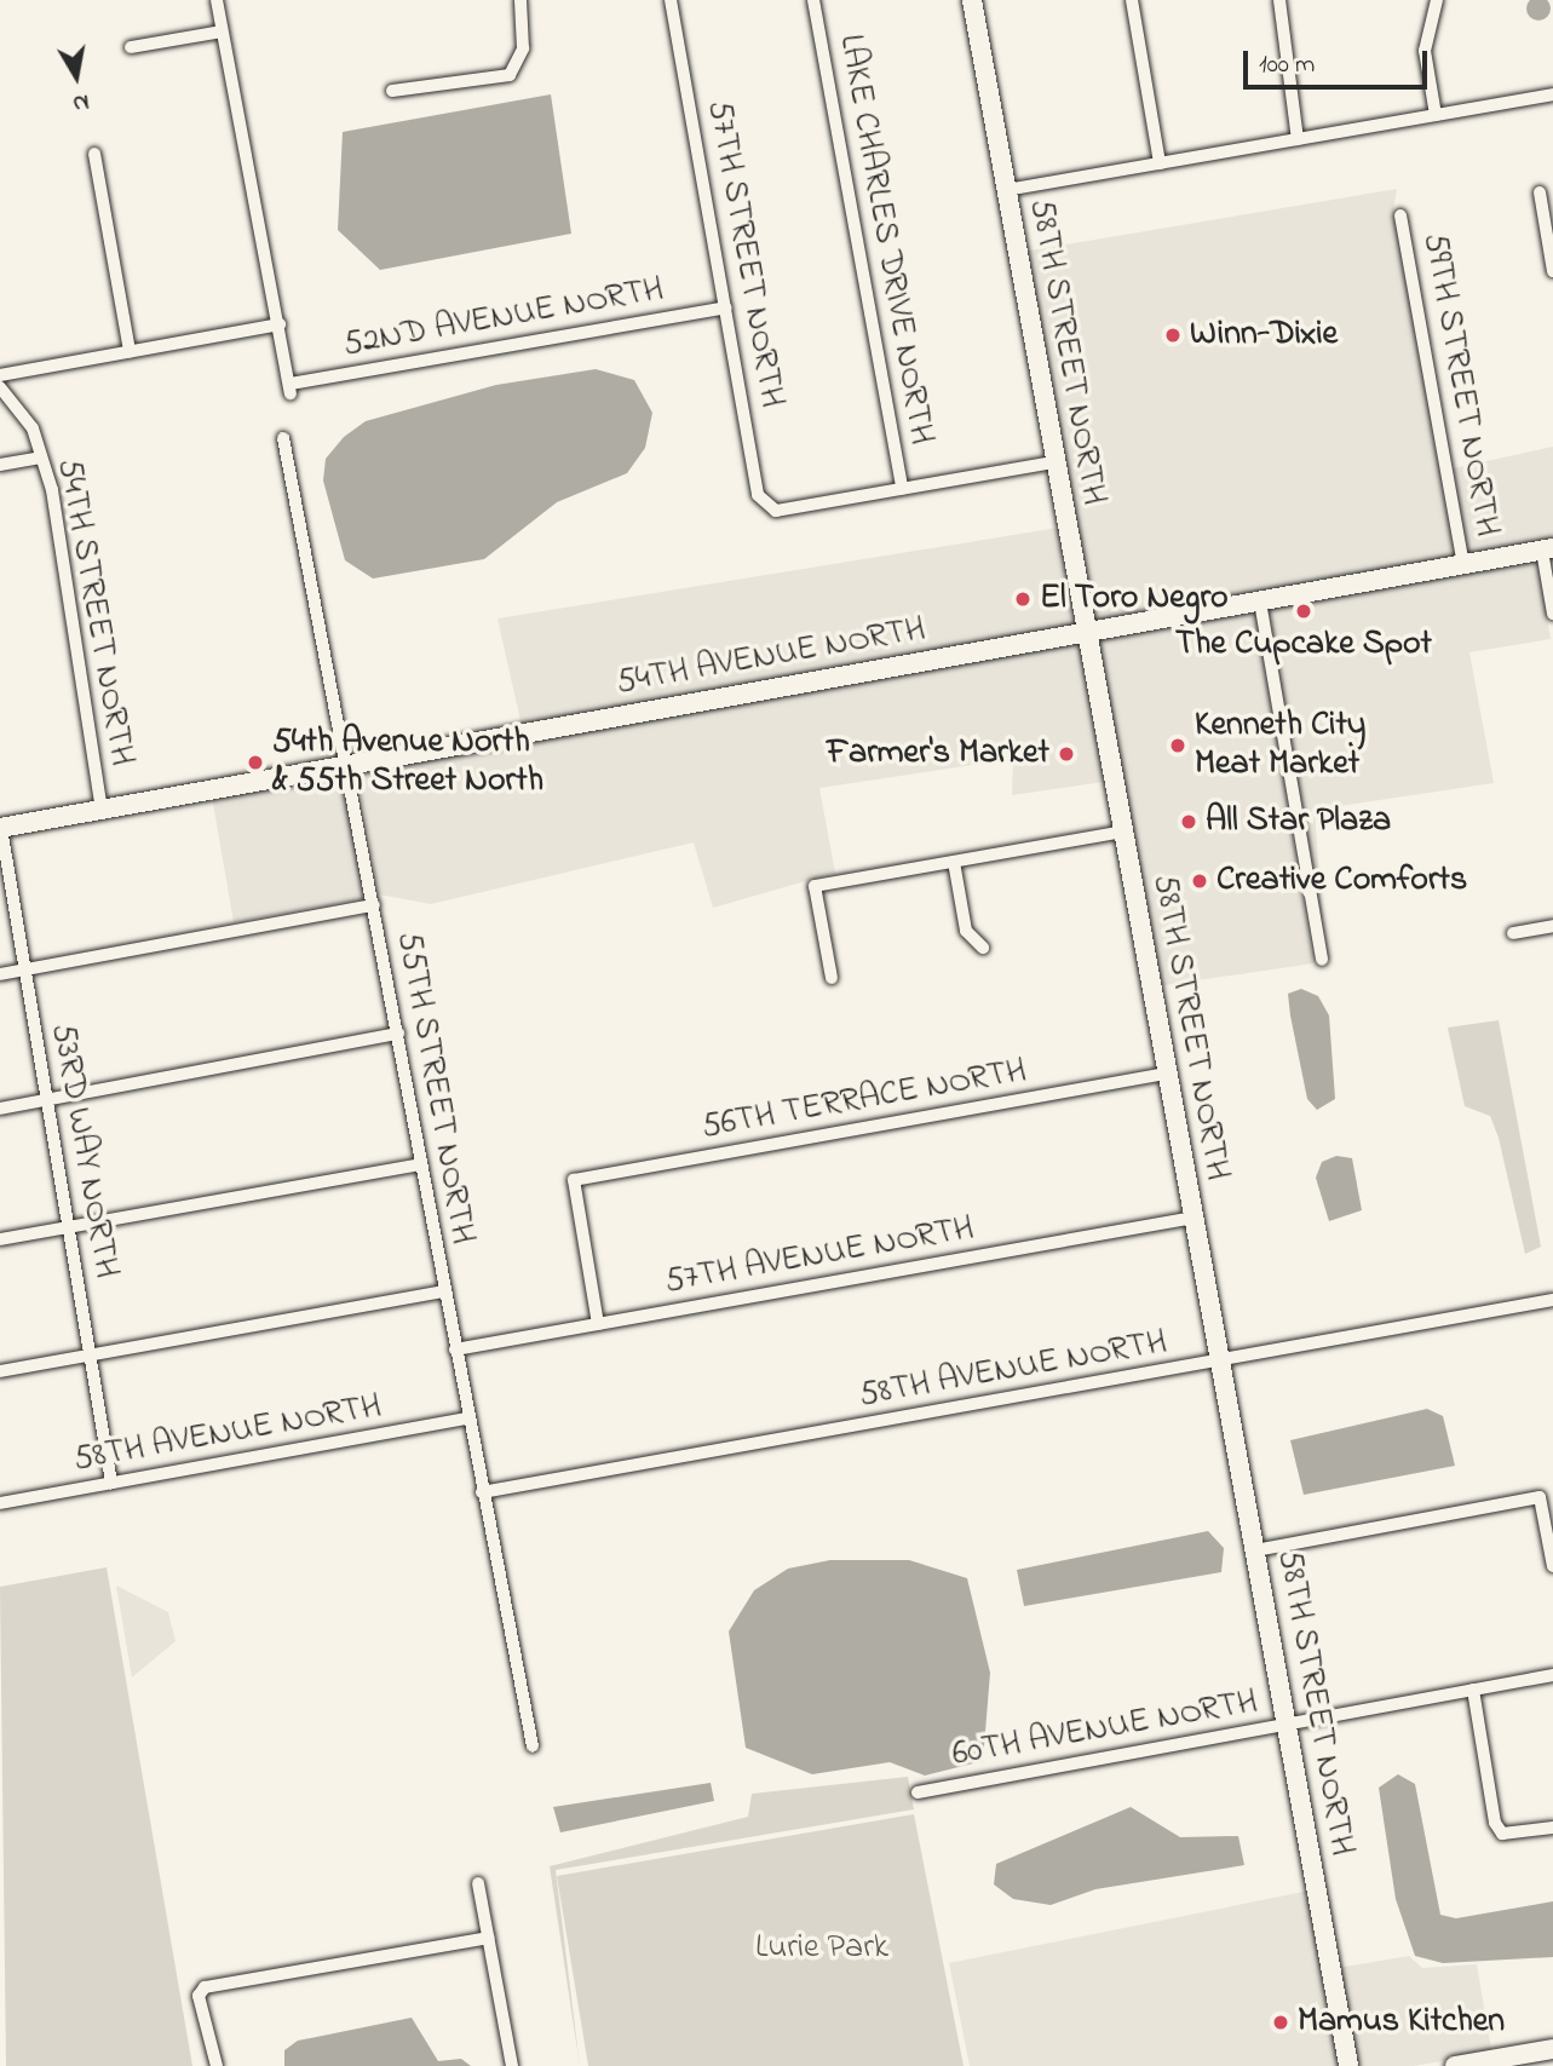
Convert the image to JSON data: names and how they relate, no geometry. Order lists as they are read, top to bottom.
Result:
{
  "streets": {
    "street": [
      "LAKE CHARLES DRIVE NORTH",
      "57TH STREET NORTH",
      "52ND AVENUE NORTH",
      "58TH STREET NORTH",
      "59TH STREET NORTH",
      "54TH STREET NORTH",
      "54TH AVENUE NORTH",
      "55TH STREET NORTH",
      "56TH TERRACE NORTH",
      "53RD WAY NORTH",
      "57TH AVENUE NORTH",
      "58TH AVENUE NORTH",
      "60TH AVENUE NORTH"
    ]
  },
  "crossings": [
    ["LAKE CHARLES DRIVE NORTH", "57TH STREET NORTH"],
    ["57TH STREET NORTH", "52ND AVENUE NORTH"],
    ["58TH STREET NORTH", "54TH AVENUE NORTH"],
    ["58TH STREET NORTH", "56TH TERRACE NORTH"],
    ["58TH STREET NORTH", "57TH AVENUE NORTH"],
    ["58TH STREET NORTH", "58TH AVENUE NORTH"],
    ["58TH STREET NORTH", "60TH AVENUE NORTH"],
    ["59TH STREET NORTH", "54TH AVENUE NORTH"],
    ["54TH STREET NORTH", "54TH AVENUE NORTH"],
    ["54TH AVENUE NORTH", "55TH STREET NORTH"],
    ["54TH AVENUE NORTH", "53RD WAY NORTH"],
    ["55TH STREET NORTH", "57TH AVENUE NORTH"],
    ["55TH STREET NORTH", "58TH AVENUE NORTH"],
    ["56TH TERRACE NORTH", "57TH AVENUE NORTH"],
    ["53RD WAY NORTH", "58TH AVENUE NORTH"]
  ],
  "parks": ["Lurie Park"],
  "places": [
    "Winn-Dixie",
    "El Toro Negro",
    "The Cupcake Spot",
    "Kenneth City Meat Market",
    "Farmer's Market",
    "54th Avenue North & 55th Street North",
    "All Star Plaza",
    "Creative Comforts",
    "Mamus Kitchen"
  ],
  "scale_bar": "100 m",
  "north": "bottom"
}
